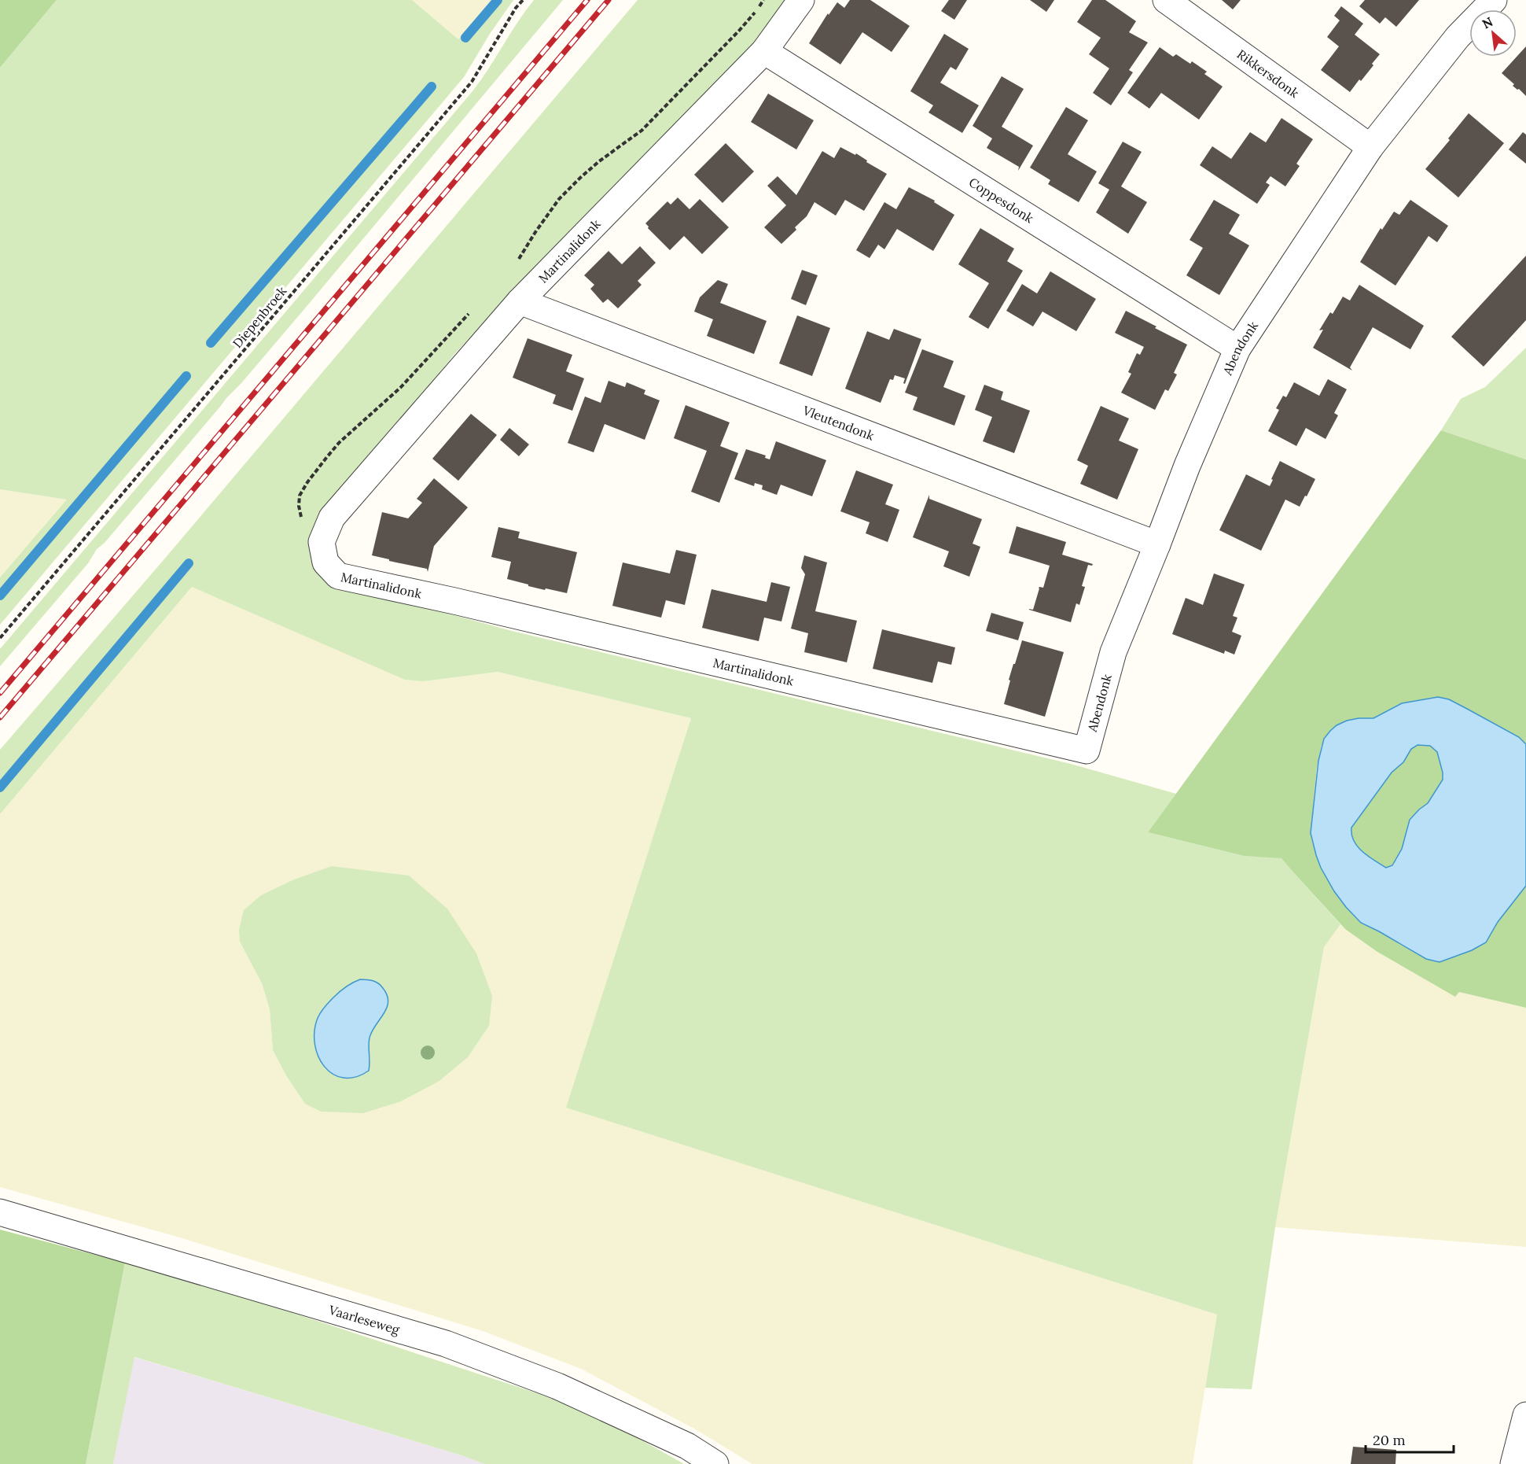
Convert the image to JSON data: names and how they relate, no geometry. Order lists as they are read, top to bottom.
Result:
{
  "streets": {
    "street": [
      "Rikkersdonk",
      "Coppesdonk",
      "Martinalidonk",
      "Abendonk",
      "Vleutendonk",
      "Vaarleseweg"
    ],
    "path": ["Diepenbroek"]
  },
  "crossings": [
    ["Rikkersdonk", "Abendonk"],
    ["Coppesdonk", "Martinalidonk"],
    ["Coppesdonk", "Abendonk"],
    ["Martinalidonk", "Abendonk"],
    ["Martinalidonk", "Vleutendonk"],
    ["Abendonk", "Vleutendonk"]
  ],
  "scale_bar": "20 m",
  "north": "top left"
}
